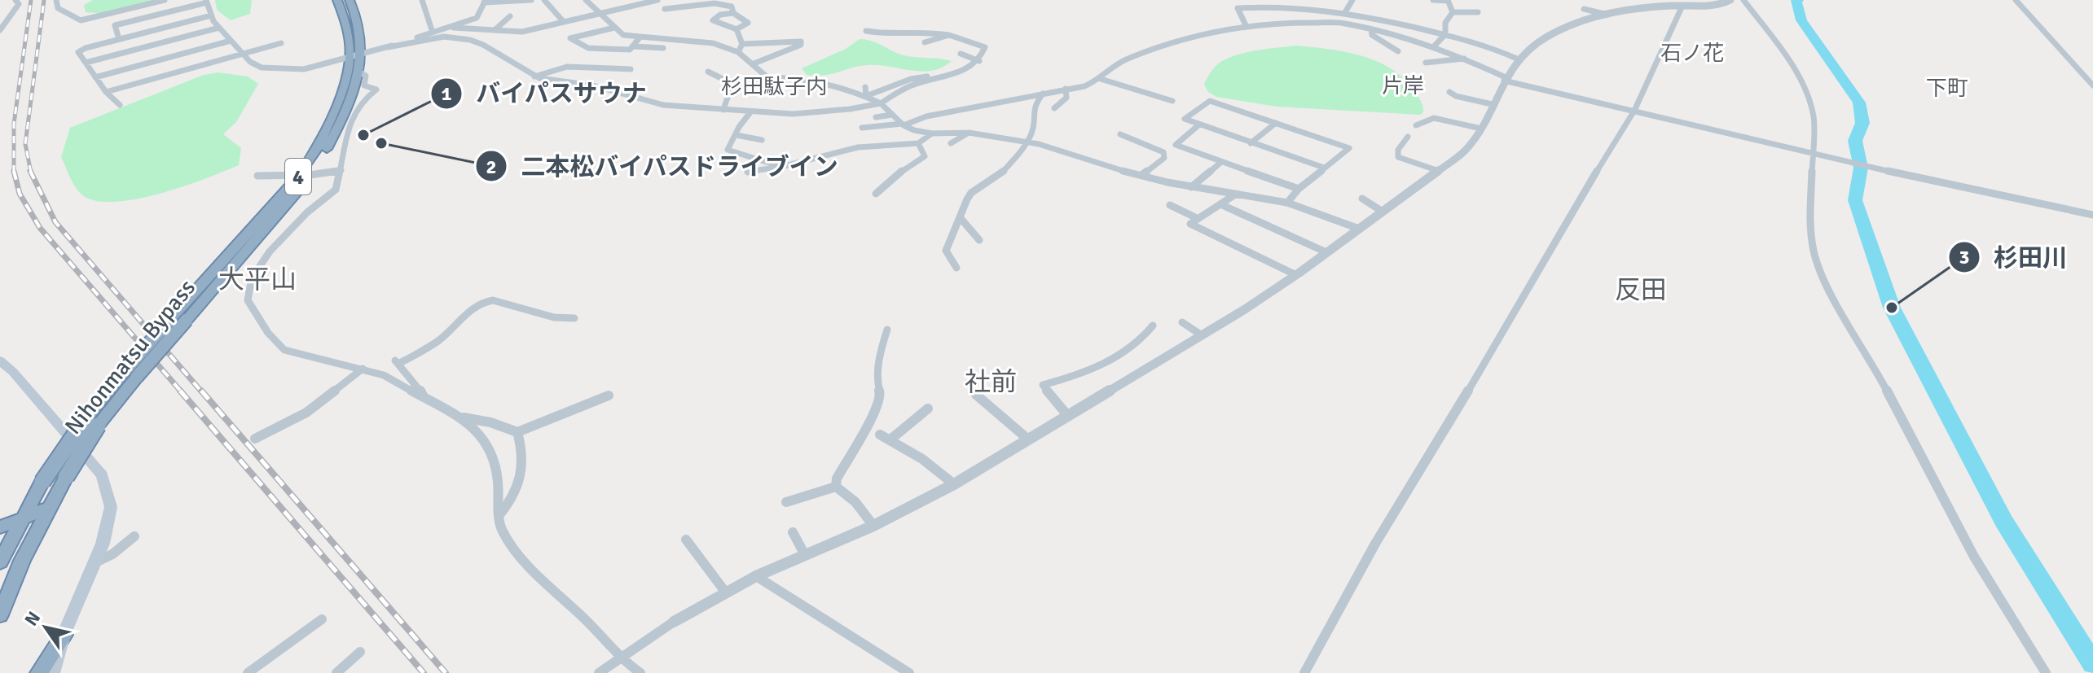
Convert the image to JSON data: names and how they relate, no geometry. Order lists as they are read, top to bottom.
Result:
{
  "streets": {
    "highway": ["4", "Nihonmatsu Bypass"]
  },
  "districts": [
    "石ノ花",
    "片岸",
    "杉田駄子内",
    "下町",
    "大平山",
    "反田",
    "社前"
  ],
  "places": ["バイパスサウナ", "二本松バイパスドライブイン", "杉田川"],
  "north": "top left"
}
